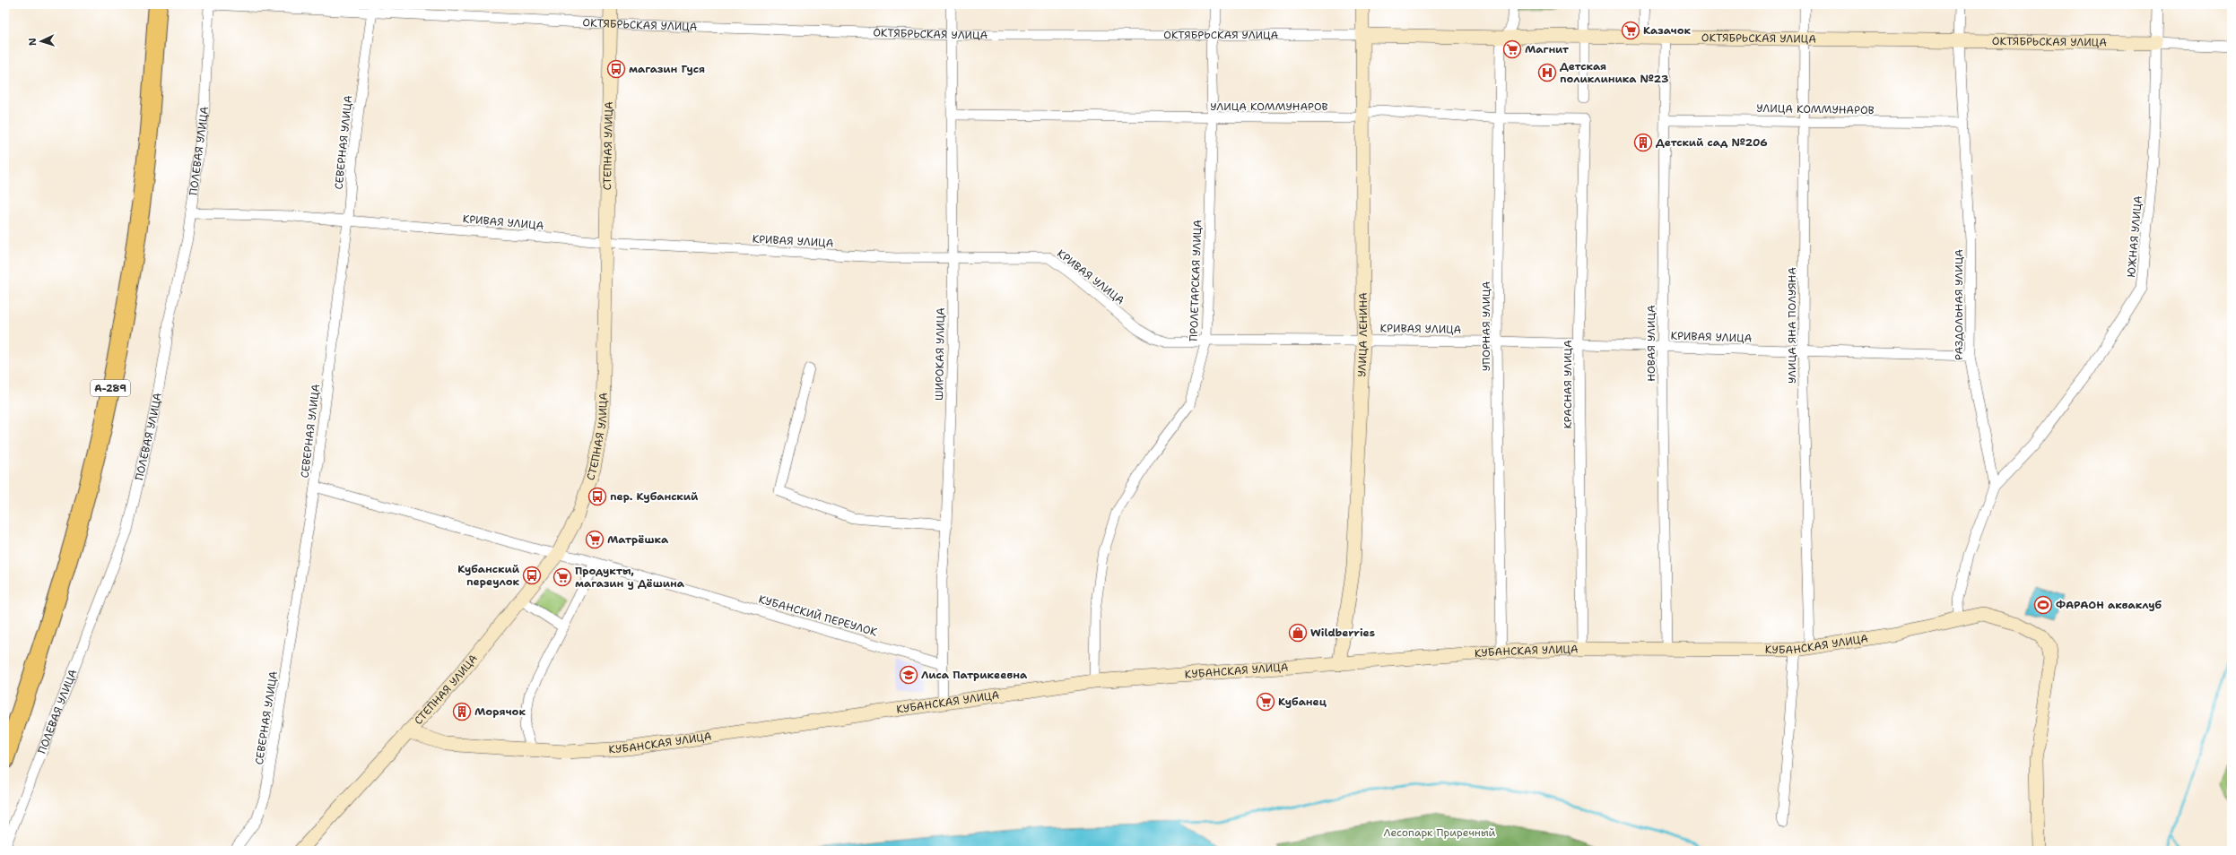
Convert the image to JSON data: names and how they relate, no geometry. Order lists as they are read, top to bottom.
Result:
{
  "streets": {
    "highway": ["А-289"],
    "street": [
      "ОКТЯБРЬСКАЯ УЛИЦА",
      "УЛИЦА КОММУНАРОВ",
      "СЕВЕРНАЯ УЛИЦА",
      "СТЕПНАЯ УЛИЦА",
      "ПОЛЕВАЯ УЛИЦА",
      "КРИВАЯ УЛИЦА",
      "ЮЖНАЯ УЛИЦА",
      "ПРОЛЕТАРСКАЯ УЛИЦА",
      "РАЗДОЛЬНАЯ УЛИЦА",
      "УЛИЦА ЯНА ПОЛУЯНА",
      "УПОРНАЯ УЛИЦА",
      "УЛИЦА ЛЕНИНА",
      "НОВАЯ УЛИЦА",
      "ШИРОКАЯ УЛИЦА",
      "КРАСНАЯ УЛИЦА",
      "КУБАНСКИЙ ПЕРЕУЛОК",
      "КУБАНСКАЯ УЛИЦА"
    ]
  },
  "crossings": [
    ["ОКТЯБРЬСКАЯ УЛИЦА", "СЕВЕРНАЯ УЛИЦА"],
    ["ОКТЯБРЬСКАЯ УЛИЦА", "СТЕПНАЯ УЛИЦА"],
    ["ОКТЯБРЬСКАЯ УЛИЦА", "ПОЛЕВАЯ УЛИЦА"],
    ["ОКТЯБРЬСКАЯ УЛИЦА", "ЮЖНАЯ УЛИЦА"],
    ["ОКТЯБРЬСКАЯ УЛИЦА", "ПРОЛЕТАРСКАЯ УЛИЦА"],
    ["ОКТЯБРЬСКАЯ УЛИЦА", "РАЗДОЛЬНАЯ УЛИЦА"],
    ["ОКТЯБРЬСКАЯ УЛИЦА", "УЛИЦА ЯНА ПОЛУЯНА"],
    ["ОКТЯБРЬСКАЯ УЛИЦА", "УПОРНАЯ УЛИЦА"],
    ["ОКТЯБРЬСКАЯ УЛИЦА", "УЛИЦА ЛЕНИНА"],
    ["ОКТЯБРЬСКАЯ УЛИЦА", "НОВАЯ УЛИЦА"],
    ["ОКТЯБРЬСКАЯ УЛИЦА", "ШИРОКАЯ УЛИЦА"],
    ["УЛИЦА КОММУНАРОВ", "ПРОЛЕТАРСКАЯ УЛИЦА"],
    ["УЛИЦА КОММУНАРОВ", "РАЗДОЛЬНАЯ УЛИЦА"],
    ["УЛИЦА КОММУНАРОВ", "УЛИЦА ЯНА ПОЛУЯНА"],
    ["УЛИЦА КОММУНАРОВ", "УПОРНАЯ УЛИЦА"],
    ["УЛИЦА КОММУНАРОВ", "УЛИЦА ЛЕНИНА"],
    ["УЛИЦА КОММУНАРОВ", "НОВАЯ УЛИЦА"],
    ["УЛИЦА КОММУНАРОВ", "ШИРОКАЯ УЛИЦА"],
    ["УЛИЦА КОММУНАРОВ", "КРАСНАЯ УЛИЦА"],
    ["СЕВЕРНАЯ УЛИЦА", "КРИВАЯ УЛИЦА"],
    ["СЕВЕРНАЯ УЛИЦА", "КУБАНСКИЙ ПЕРЕУЛОК"],
    ["СТЕПНАЯ УЛИЦА", "КРИВАЯ УЛИЦА"],
    ["СТЕПНАЯ УЛИЦА", "КУБАНСКИЙ ПЕРЕУЛОК"],
    ["СТЕПНАЯ УЛИЦА", "КУБАНСКАЯ УЛИЦА"],
    ["ПОЛЕВАЯ УЛИЦА", "КРИВАЯ УЛИЦА"],
    ["КРИВАЯ УЛИЦА", "ПРОЛЕТАРСКАЯ УЛИЦА"],
    ["КРИВАЯ УЛИЦА", "РАЗДОЛЬНАЯ УЛИЦА"],
    ["КРИВАЯ УЛИЦА", "УЛИЦА ЯНА ПОЛУЯНА"],
    ["КРИВАЯ УЛИЦА", "УПОРНАЯ УЛИЦА"],
    ["КРИВАЯ УЛИЦА", "УЛИЦА ЛЕНИНА"],
    ["КРИВАЯ УЛИЦА", "НОВАЯ УЛИЦА"],
    ["КРИВАЯ УЛИЦА", "ШИРОКАЯ УЛИЦА"],
    ["КРИВАЯ УЛИЦА", "КРАСНАЯ УЛИЦА"],
    ["ЮЖНАЯ УЛИЦА", "РАЗДОЛЬНАЯ УЛИЦА"],
    ["ПРОЛЕТАРСКАЯ УЛИЦА", "КУБАНСКАЯ УЛИЦА"],
    ["УЛИЦА ЯНА ПОЛУЯНА", "КУБАНСКАЯ УЛИЦА"],
    ["УПОРНАЯ УЛИЦА", "КУБАНСКАЯ УЛИЦА"],
    ["УЛИЦА ЛЕНИНА", "КУБАНСКАЯ УЛИЦА"],
    ["НОВАЯ УЛИЦА", "КУБАНСКАЯ УЛИЦА"],
    ["ШИРОКАЯ УЛИЦА", "КУБАНСКИЙ ПЕРЕУЛОК"],
    ["ШИРОКАЯ УЛИЦА", "КУБАНСКАЯ УЛИЦА"],
    ["КРАСНАЯ УЛИЦА", "КУБАНСКАЯ УЛИЦА"]
  ],
  "parks": ["Лесопарк Приречный"],
  "places": {
    "supermarket": [
      "Казачок",
      "Магнит",
      "Матрёшка",
      "Продукты, магазин у Дёшина",
      "Кубанец"
    ],
    "bus stop": ["магазин Гуся", "пер. Кубанский", "Кубанский переулок"],
    "hospital": ["Детская поликлиника №23"],
    "building": ["Детский сад №206", "Морячок"],
    "sports": ["ФАРАОН акваклуб"],
    "shop": ["Wildberries"],
    "school or university": ["Лиса Патрикеевна"]
  },
  "north": "left"
}
